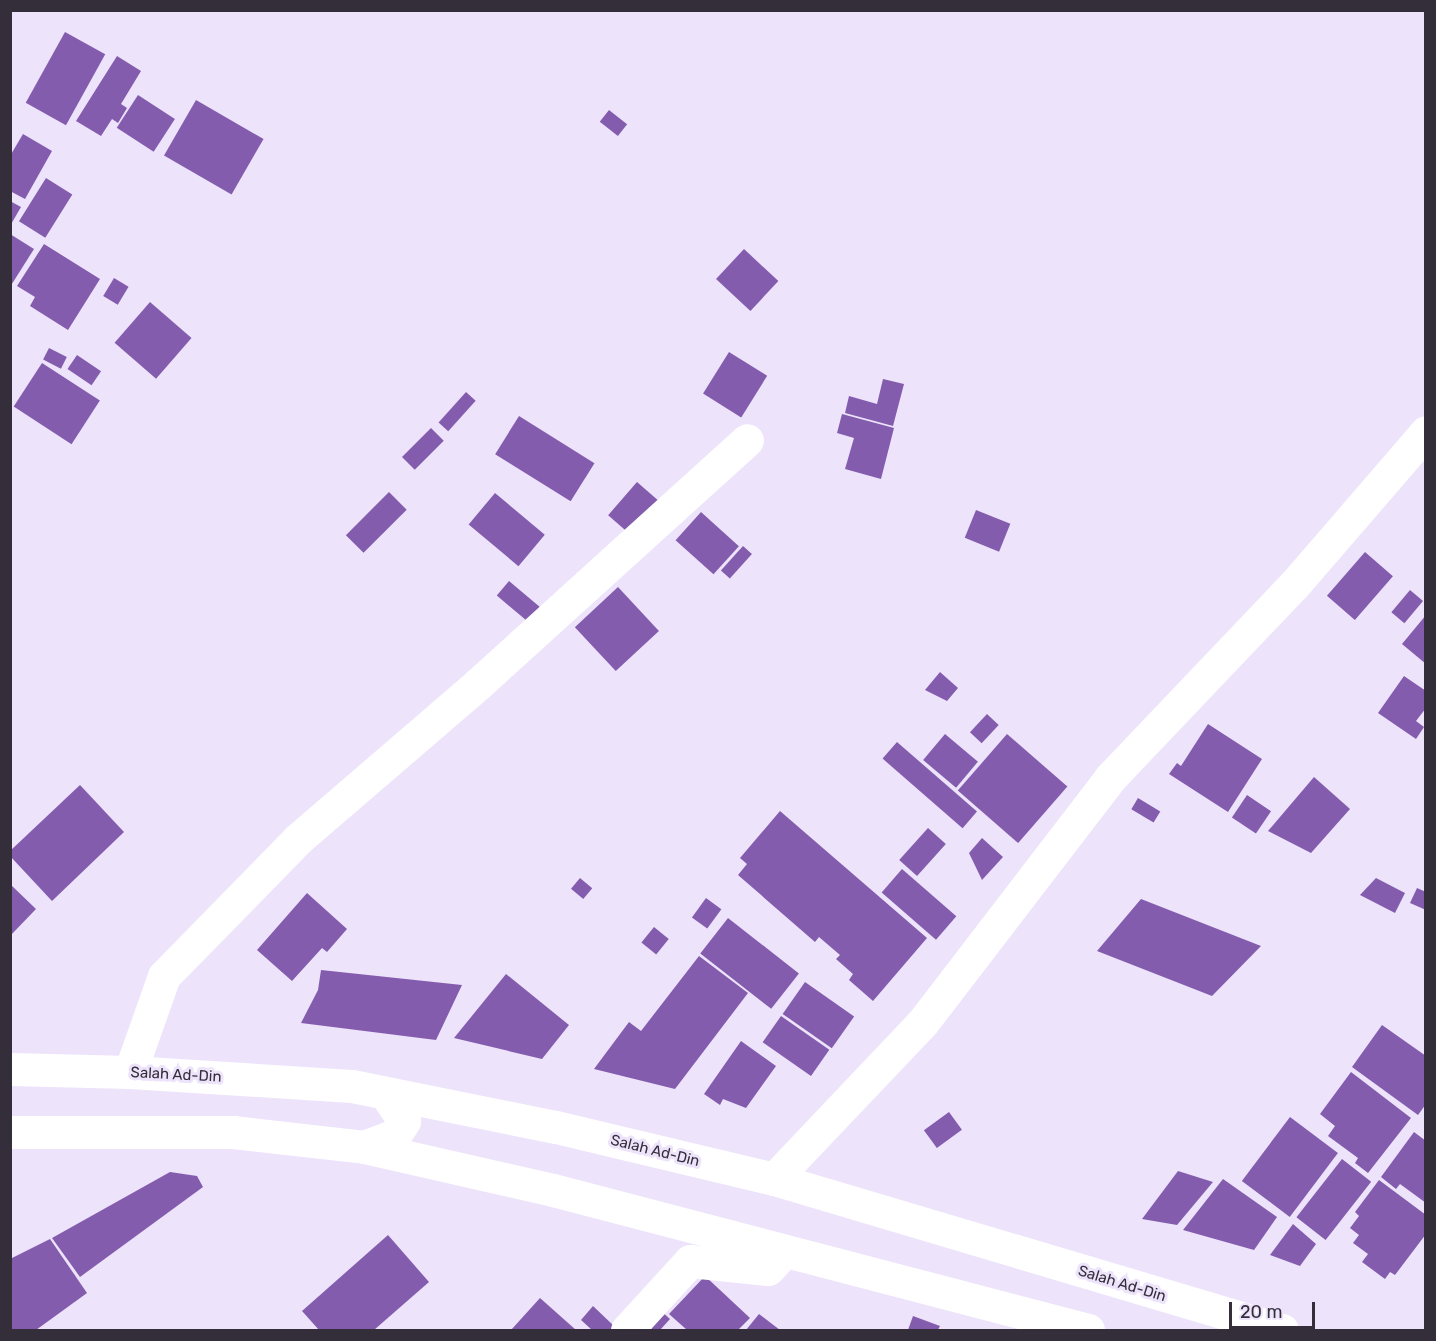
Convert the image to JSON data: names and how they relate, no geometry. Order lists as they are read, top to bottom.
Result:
{
  "streets": {
    "main road": ["Salah Ad-Din"]
  },
  "scale_bar": "20 m"
}
